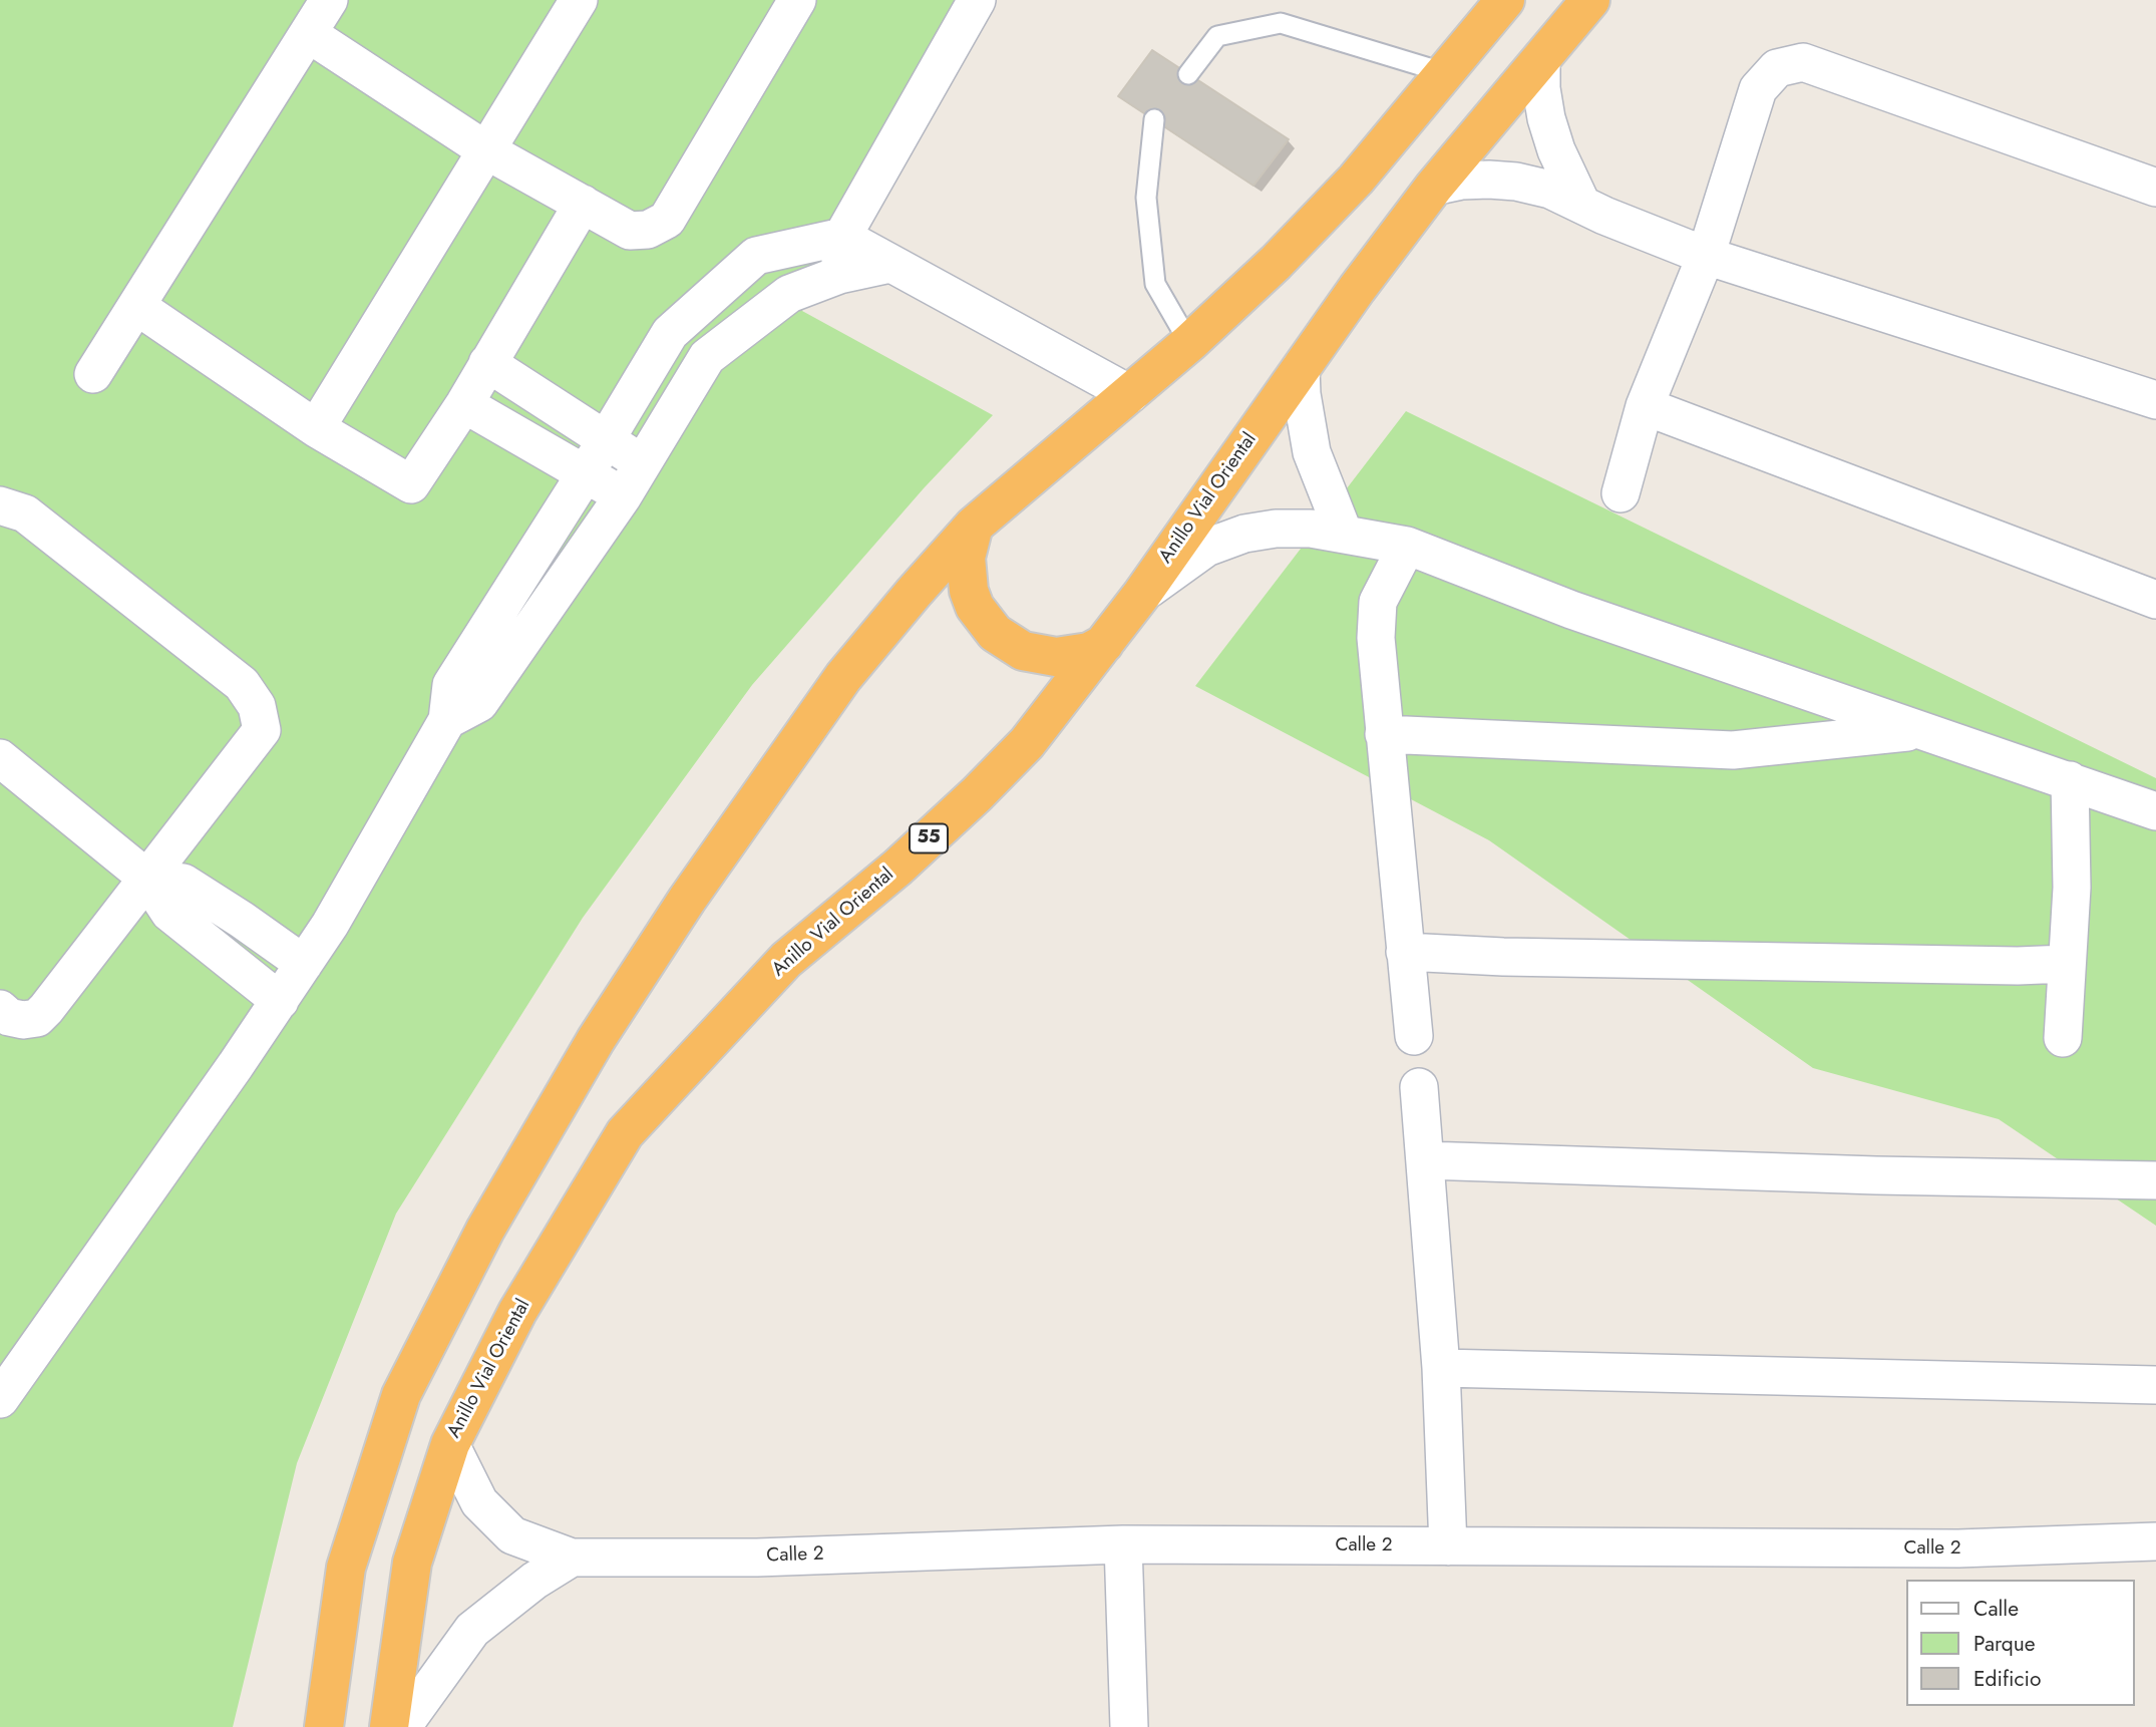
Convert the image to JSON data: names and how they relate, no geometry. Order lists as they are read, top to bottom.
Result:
{
  "streets": {
    "highway": ["Anillo Vial Oriental", "55"],
    "street": ["Calle 2"]
  },
  "crossings": [
    ["Anillo Vial Oriental", "Calle 2"]
  ],
  "legend": ["Calle", "Parque", "Edificio"]
}
